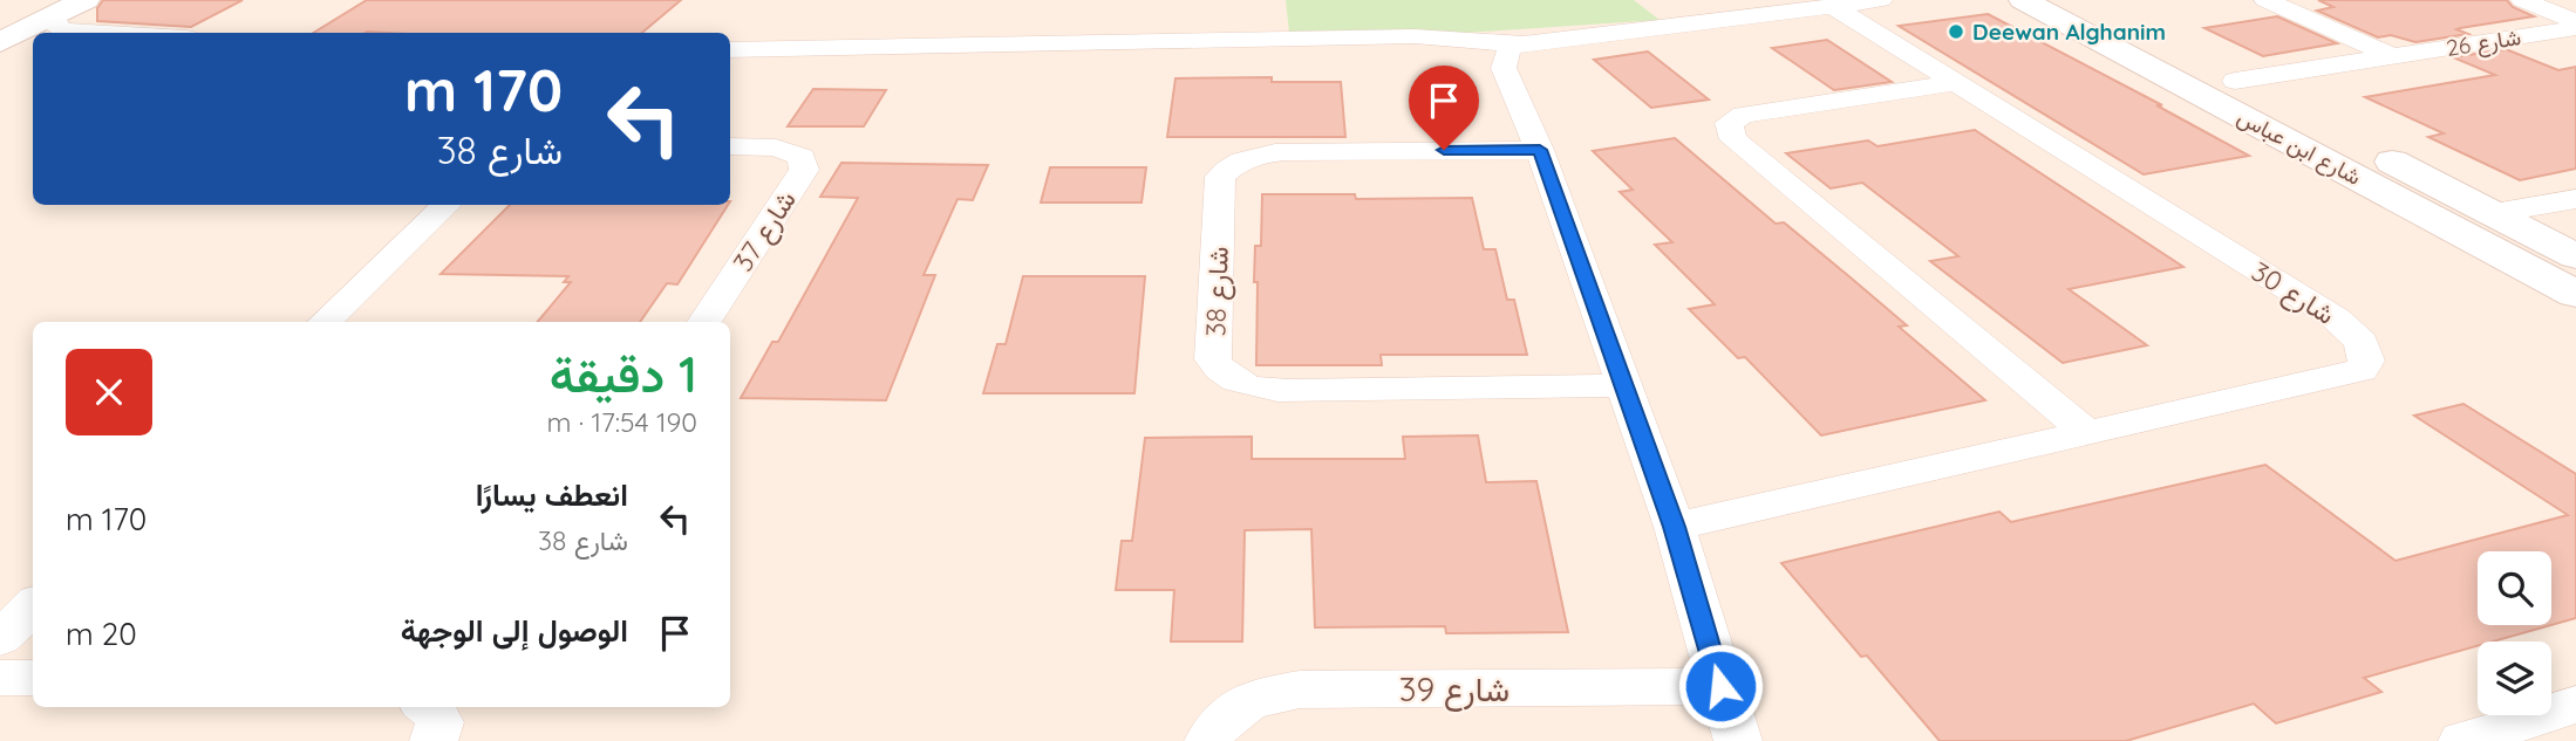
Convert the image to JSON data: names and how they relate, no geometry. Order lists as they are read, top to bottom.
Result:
{
  "streets": {
    "street": [
      "شارع 26",
      "شارع ابن عباس",
      "شارع 37",
      "شارع 38",
      "شارع 30",
      "شارع 39"
    ]
  },
  "crossings": [
    ["شارع 26", "شارع ابن عباس"]
  ],
  "places": ["Deewan Alghanim"],
  "page": {
    "turn": ["170 m", "شارع 38"],
    "heading": ["1 دقيقة", "190 m · 17:54"],
    "list": [
      {
        "name": "انعطف يسارًا",
        "note": "شارع 38",
        "value": "170 m"
      },
      {
        "name": "الوصول إلى الوجهة",
        "value": "20 m"
      }
    ]
  }
}
